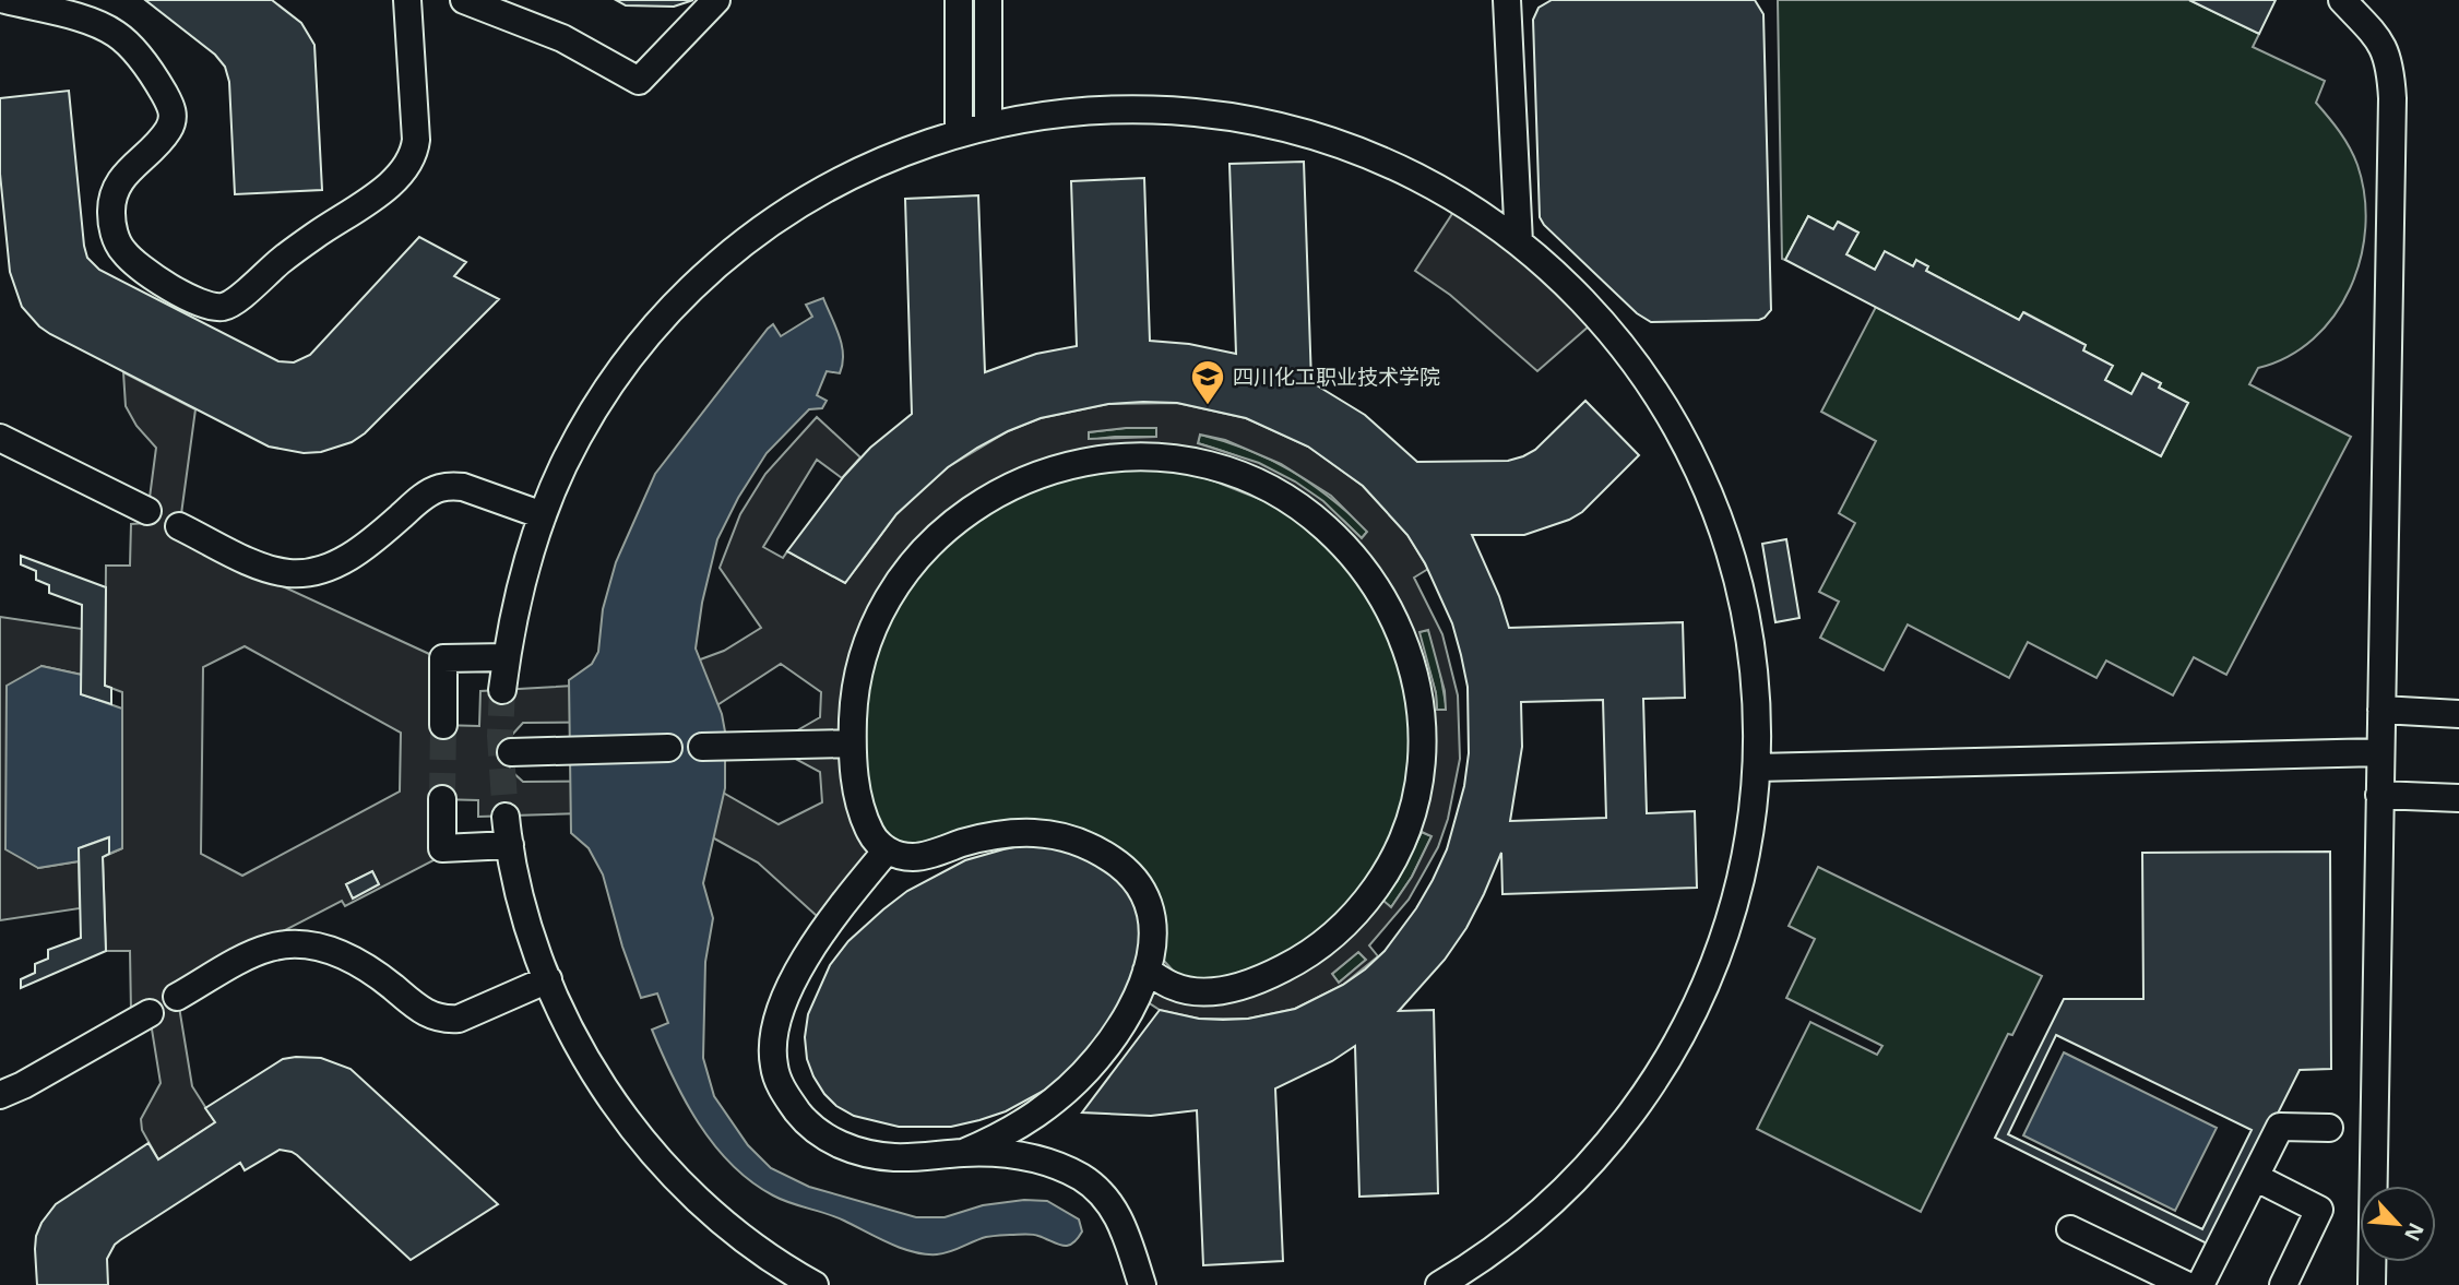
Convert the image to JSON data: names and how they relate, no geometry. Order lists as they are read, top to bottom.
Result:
{
  "places": {
    "school or university": ["四川化工职业技术学院"]
  },
  "north": "bottom right"
}
